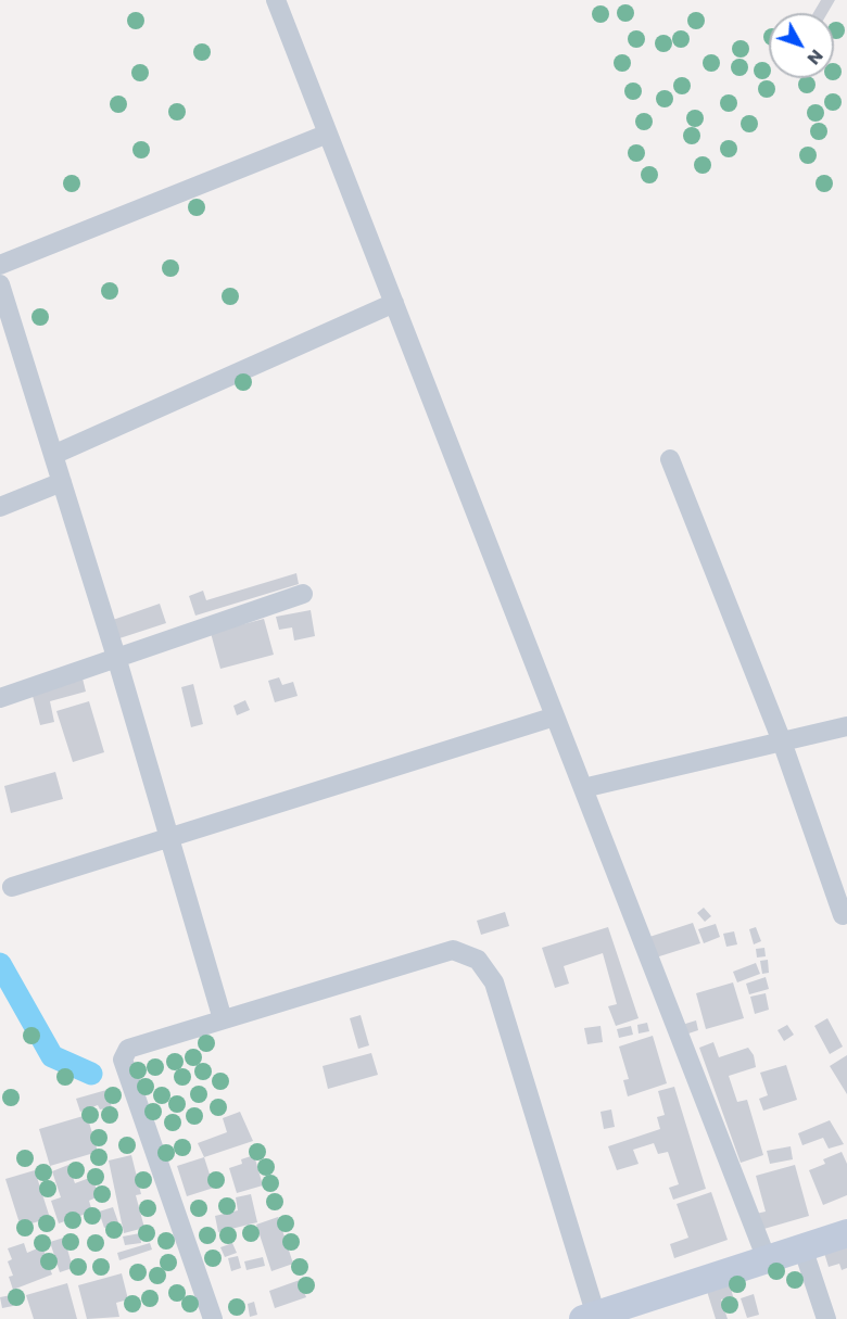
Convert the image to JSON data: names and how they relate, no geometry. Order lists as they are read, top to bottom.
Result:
{
  "north": "bottom right"
}
